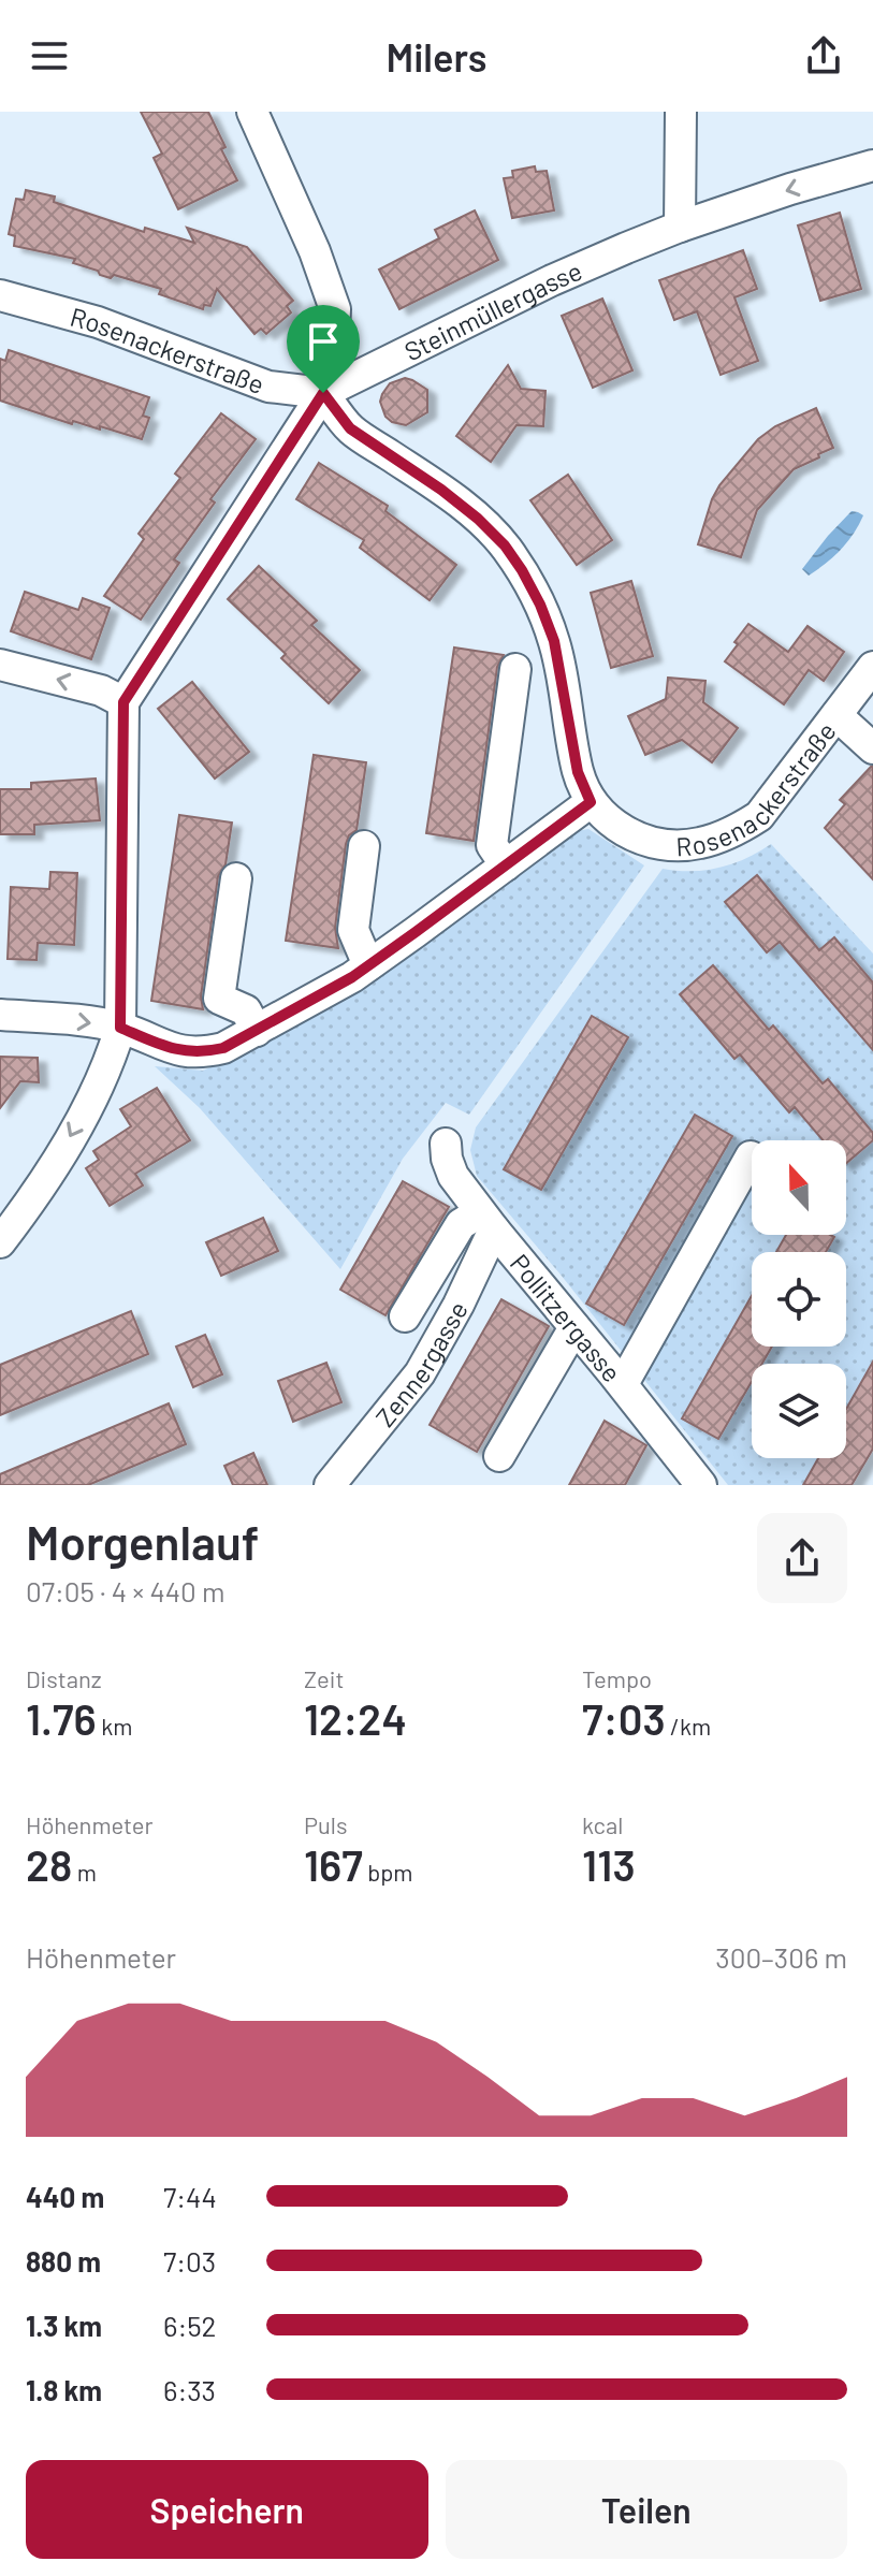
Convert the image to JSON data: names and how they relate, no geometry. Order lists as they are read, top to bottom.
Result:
{
  "streets": {
    "street": [
      "Steinmüllergasse",
      "Rosenackerstraße",
      "Pollitzergasse",
      "Zennergasse"
    ]
  },
  "crossings": [
    ["Steinmüllergasse", "Rosenackerstraße"],
    ["Pollitzergasse", "Zennergasse"]
  ],
  "north": "top",
  "page": {
    "header": "Milers",
    "heading": ["Morgenlauf", "07:05 · 4 × 440 m"],
    "stats": [
      ["Distanz", "1.76 km"],
      ["Zeit", "12:24"],
      ["Tempo", "7:03 /km"],
      ["Höhenmeter", "28 m"],
      ["Puls", "167 bpm"],
      ["kcal", "113"]
    ],
    "chart": ["Höhenmeter", "300–306 m"],
    "list": [
      {
        "name": "440 m",
        "note": "7:44"
      },
      {
        "name": "880 m",
        "note": "7:03"
      },
      {
        "name": "1.3 km",
        "note": "6:52"
      },
      {
        "name": "1.8 km",
        "note": "6:33"
      }
    ],
    "buttons": ["Speichern", "Teilen"]
  }
}
